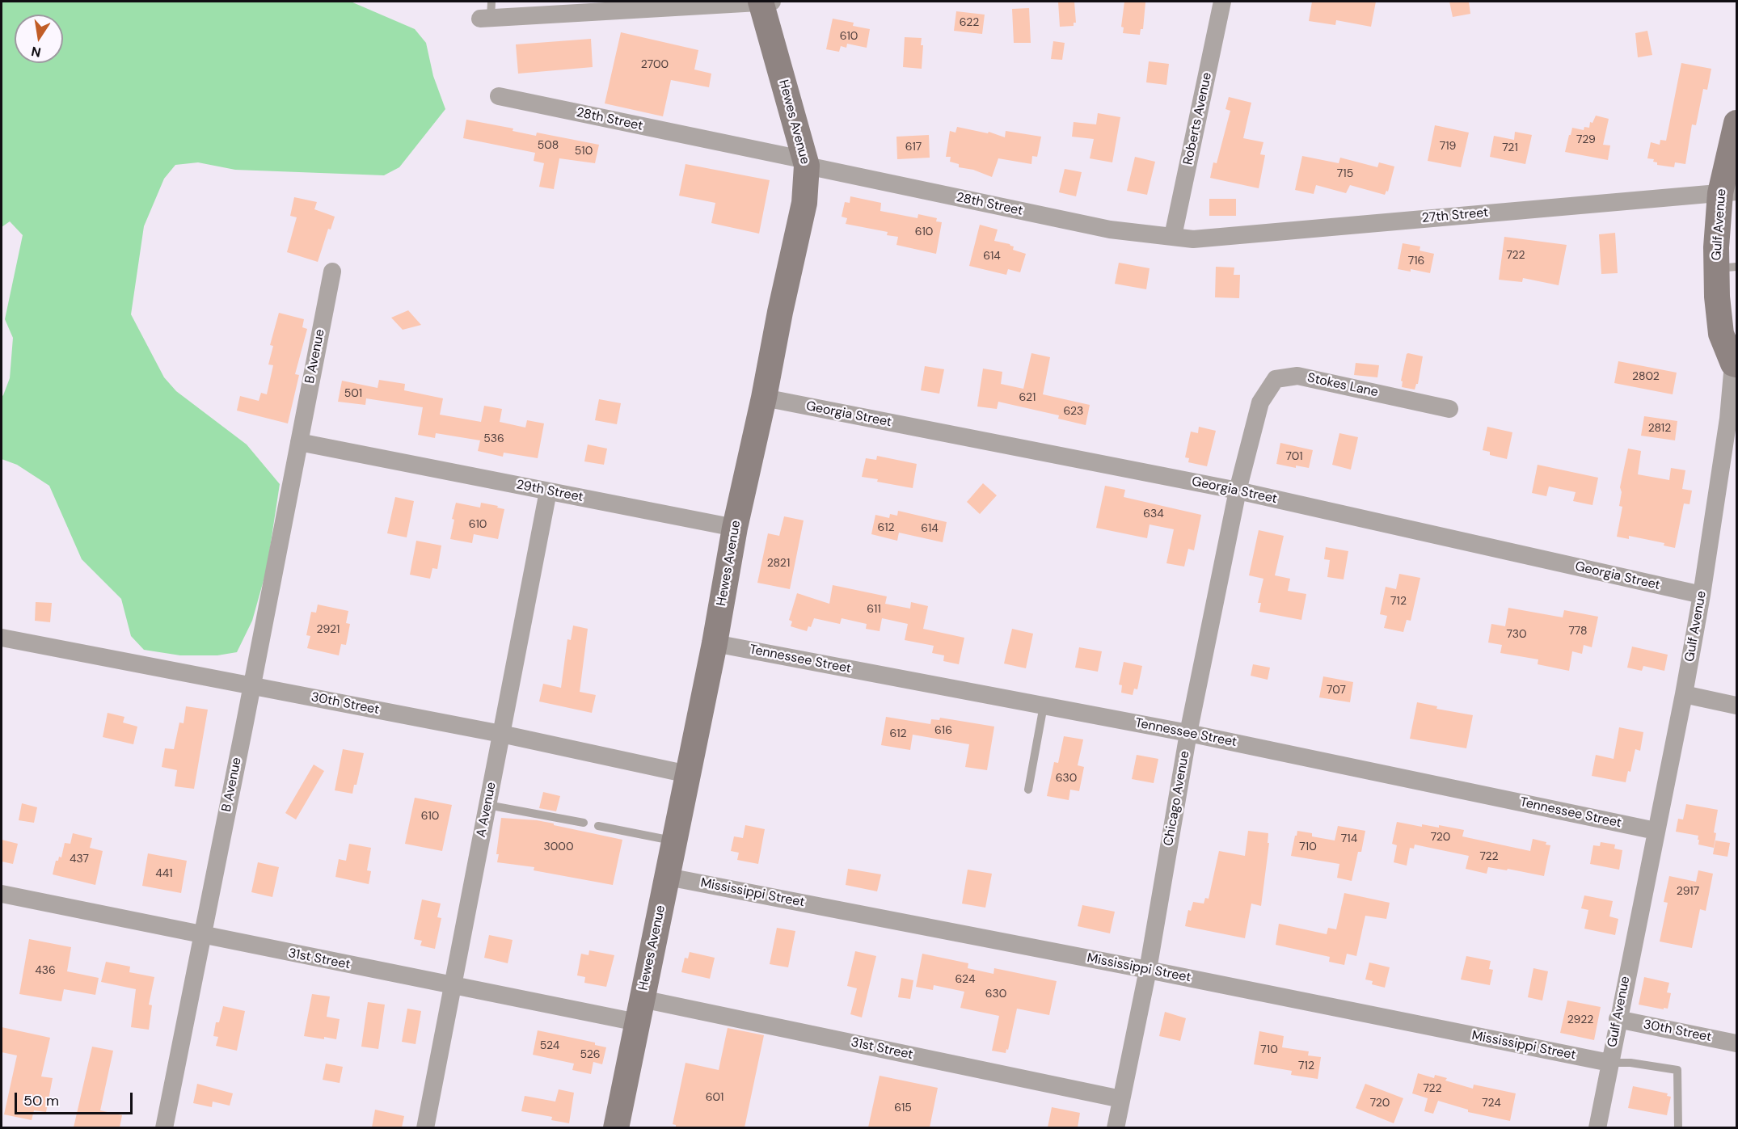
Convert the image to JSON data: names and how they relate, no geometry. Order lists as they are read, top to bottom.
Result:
{
  "streets": {
    "main road": ["Hewes Avenue", "Gulf Avenue"],
    "street": [
      "Roberts Avenue",
      "28th Street",
      "27th Street",
      "B Avenue",
      "Stokes Lane",
      "Georgia Street",
      "29th Street",
      "Tennessee Street",
      "30th Street",
      "Chicago Avenue",
      "A Avenue",
      "Mississippi Street",
      "31st Street"
    ]
  },
  "crossings": [
    ["Roberts Avenue", "28th Street"],
    ["Roberts Avenue", "27th Street"],
    ["28th Street", "Hewes Avenue"],
    ["28th Street", "27th Street"],
    ["Hewes Avenue", "Georgia Street"],
    ["Hewes Avenue", "29th Street"],
    ["Hewes Avenue", "Tennessee Street"],
    ["Hewes Avenue", "30th Street"],
    ["Hewes Avenue", "Mississippi Street"],
    ["Hewes Avenue", "31st Street"],
    ["27th Street", "Gulf Avenue"],
    ["Gulf Avenue", "Georgia Street"],
    ["Gulf Avenue", "Tennessee Street"],
    ["Gulf Avenue", "30th Street"],
    ["Gulf Avenue", "Mississippi Street"],
    ["B Avenue", "29th Street"],
    ["B Avenue", "30th Street"],
    ["B Avenue", "31st Street"],
    ["Stokes Lane", "Chicago Avenue"],
    ["Georgia Street", "Chicago Avenue"],
    ["29th Street", "A Avenue"],
    ["Tennessee Street", "Chicago Avenue"],
    ["30th Street", "A Avenue"],
    ["Chicago Avenue", "Mississippi Street"],
    ["Chicago Avenue", "31st Street"],
    ["A Avenue", "31st Street"]
  ],
  "house_numbers": [
    "622",
    "610",
    "2700",
    "729",
    "508",
    "719",
    "617",
    "721",
    "510",
    "715",
    "610",
    "722",
    "614",
    "716",
    "2802",
    "501",
    "621",
    "623",
    "2812",
    "536",
    "701",
    "634",
    "610",
    "612",
    "614",
    "2821",
    "712",
    "611",
    "2921",
    "778",
    "730",
    "707",
    "616",
    "612",
    "630",
    "610",
    "720",
    "714",
    "3000",
    "710",
    "722",
    "437",
    "441",
    "2917",
    "436",
    "624",
    "630",
    "2922",
    "524",
    "710",
    "526",
    "712",
    "722",
    "601",
    "720",
    "724",
    "615"
  ],
  "scale_bar": "50 m",
  "north": "bottom"
}
